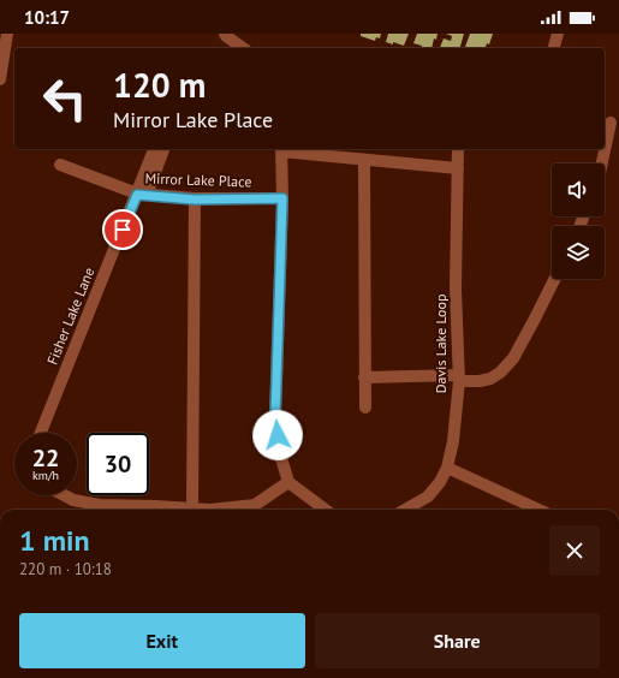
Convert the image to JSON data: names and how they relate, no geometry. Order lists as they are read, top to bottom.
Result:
{
  "streets": {
    "street": ["Mirror Lake Place", "Fisher Lake Lane", "Davis Lake Loop"]
  },
  "crossings": [
    ["Mirror Lake Place", "Fisher Lake Lane"]
  ],
  "page": {
    "status": "10:17",
    "turn": ["120 m", "Mirror Lake Place"],
    "speed": "22 km/h",
    "limit": "30",
    "heading": ["1 min", "220 m · 10:18"],
    "buttons": ["Exit", "Share"]
  }
}
